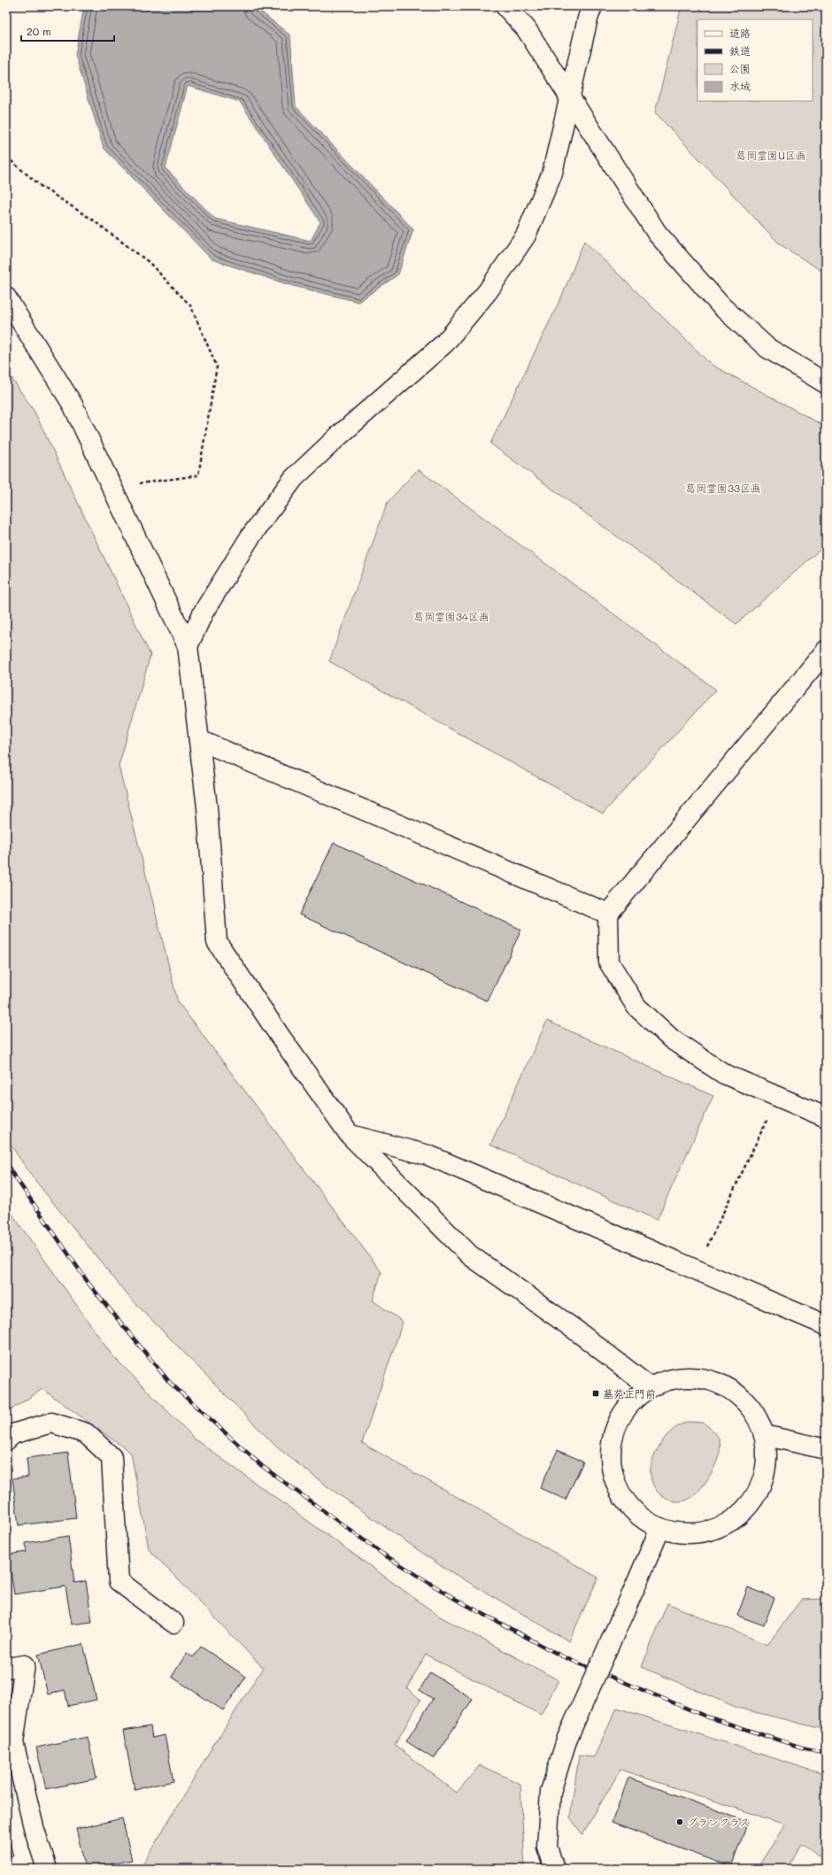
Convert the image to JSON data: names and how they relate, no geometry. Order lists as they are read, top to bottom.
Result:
{
  "parks": ["葛岡霊園U区画", "葛岡霊園33区画", "葛岡霊園34区画"],
  "places": {
    "transit": ["墓苑正門前"],
    "other": ["グランクラス"]
  },
  "legend": [
    "道路",
    "鉄道",
    "公園",
    "水域"
  ],
  "scale_bar": "20 m"
}
